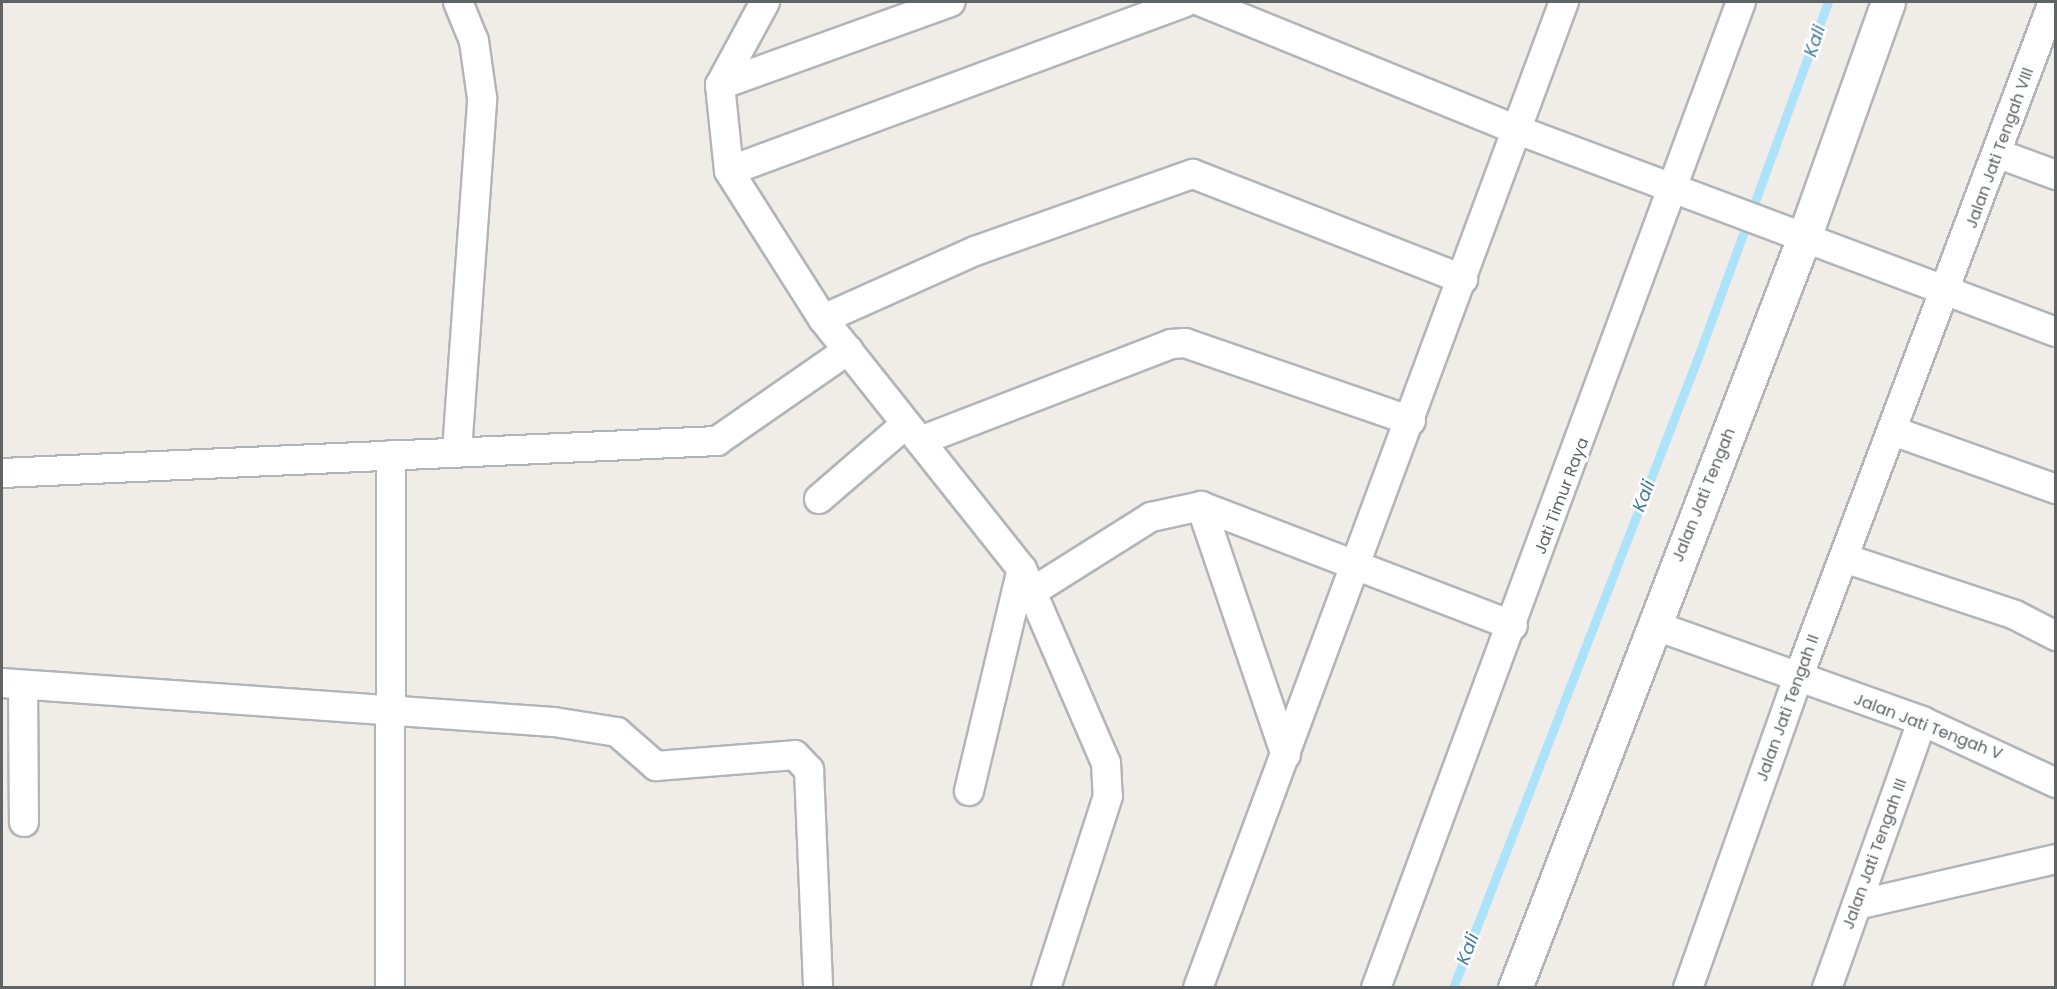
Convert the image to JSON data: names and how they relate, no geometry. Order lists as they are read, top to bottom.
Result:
{
  "streets": {
    "street": [
      "Jalan Jati Tengah VIII",
      "Jalan Jati Tengah",
      "Jati Timur Raya",
      "Jalan Jati Tengah II",
      "Jalan Jati Tengah V",
      "Jalan Jati Tengah III"
    ]
  },
  "crossings": [
    ["Jalan Jati Tengah VIII", "Jalan Jati Tengah II"],
    ["Jalan Jati Tengah", "Jalan Jati Tengah V"],
    ["Jalan Jati Tengah II", "Jalan Jati Tengah V"],
    ["Jalan Jati Tengah V", "Jalan Jati Tengah III"]
  ],
  "water": ["Kali"]
}
